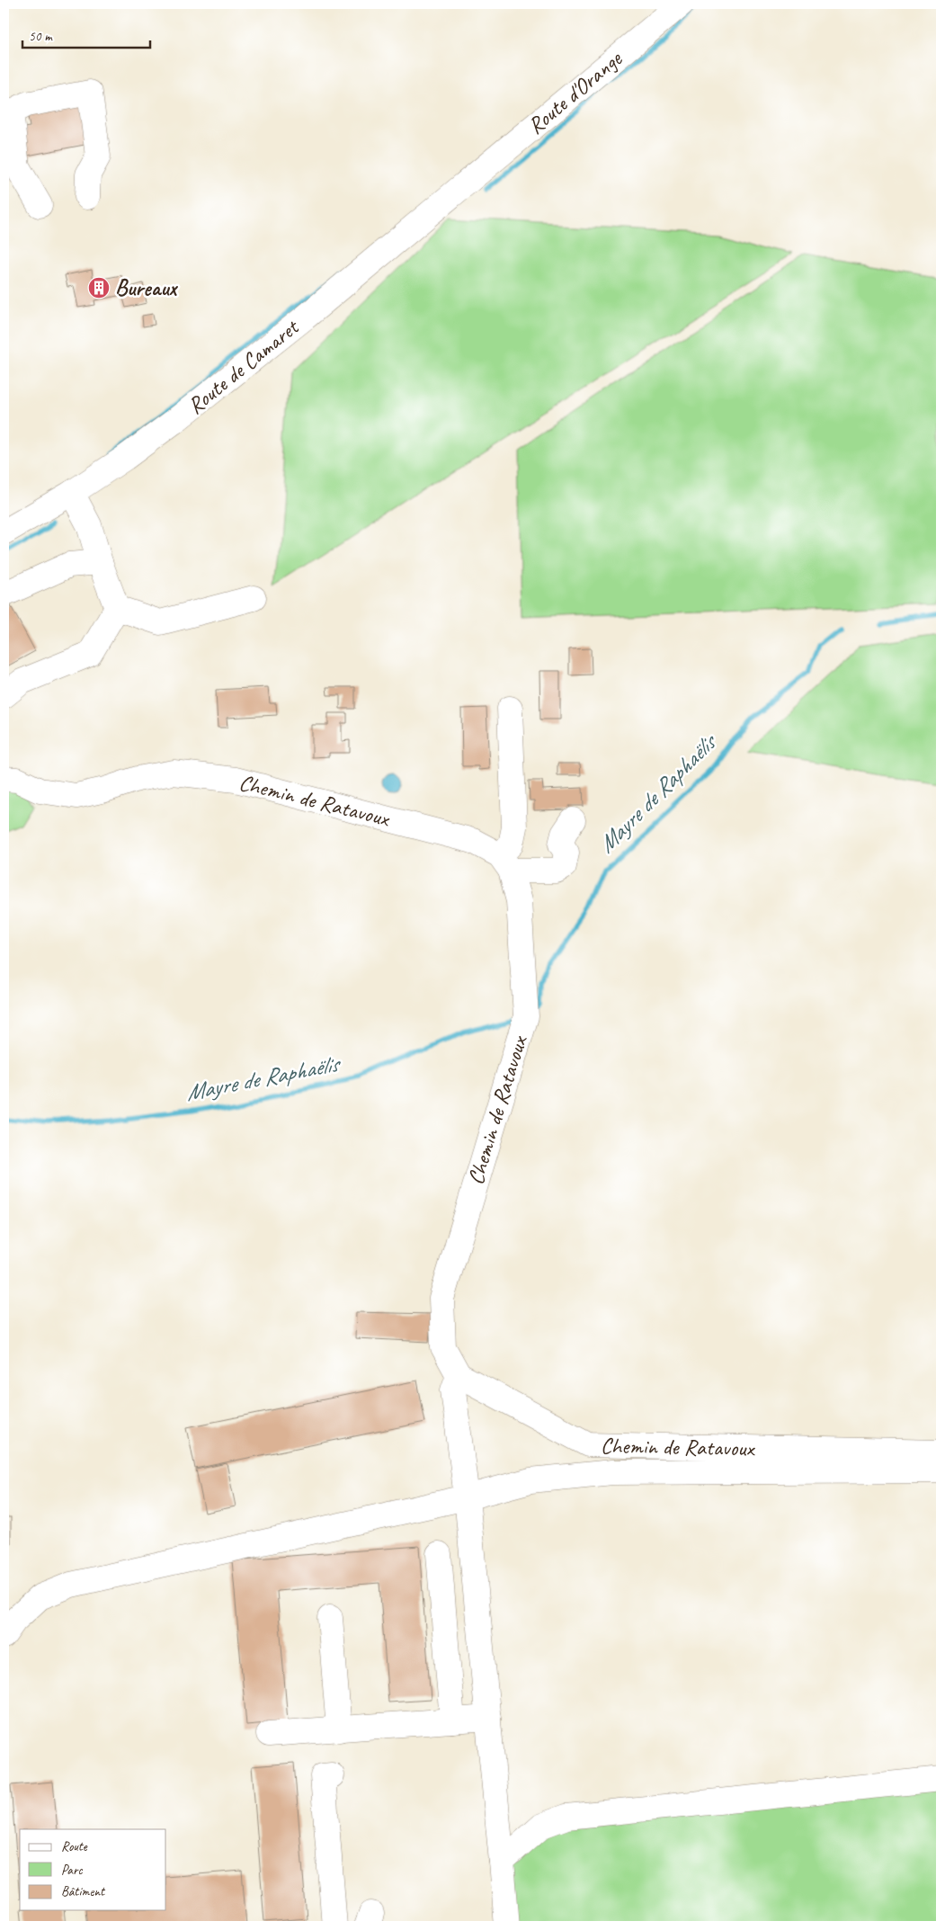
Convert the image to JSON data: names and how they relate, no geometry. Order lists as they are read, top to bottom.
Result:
{
  "streets": {
    "street": ["Route d'Orange", "Route de Camaret", "Chemin de Ratavoux"]
  },
  "crossings": [
    ["Route d'Orange", "Route de Camaret"]
  ],
  "water": ["Mayre de Raphaëlis"],
  "places": {
    "building": ["Bureaux"]
  },
  "legend": ["Route", "Parc", "Bâtiment"],
  "scale_bar": "50 m"
}
